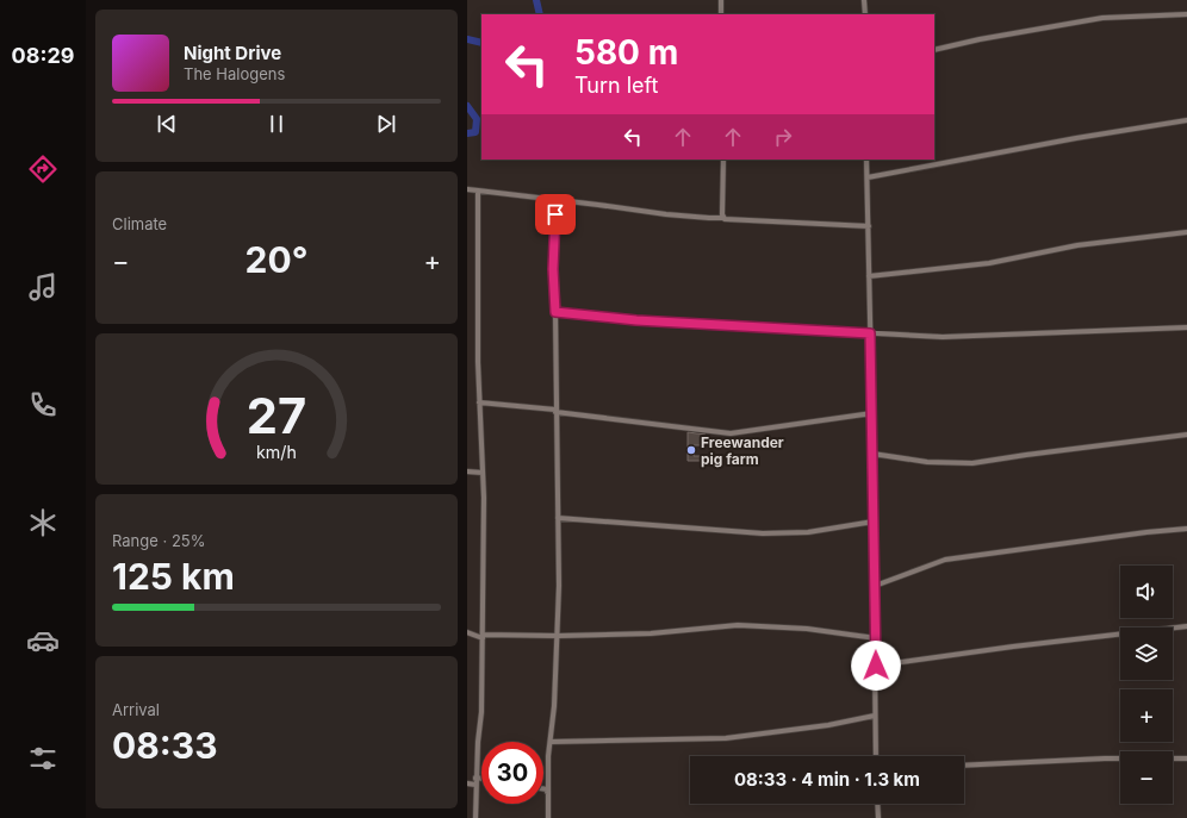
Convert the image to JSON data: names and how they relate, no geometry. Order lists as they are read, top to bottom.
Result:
{
  "places": ["Freewander pig farm"],
  "page": {
    "tabs": "08:29",
    "turn": ["580 m", "Turn left"],
    "song": ["Night Drive", "The Halogens"],
    "tile": [
      "Climate",
      ["Range · 25%", "125 km"],
      ["Arrival", "08:33"]
    ],
    "heat": ["−", "20°", "+"],
    "map_buttons": ["+", "−"],
    "limit": "30",
    "trip": "08:33 · 4 min · 1.3 km",
    "gauge": ["27", "km/h"]
  }
}
